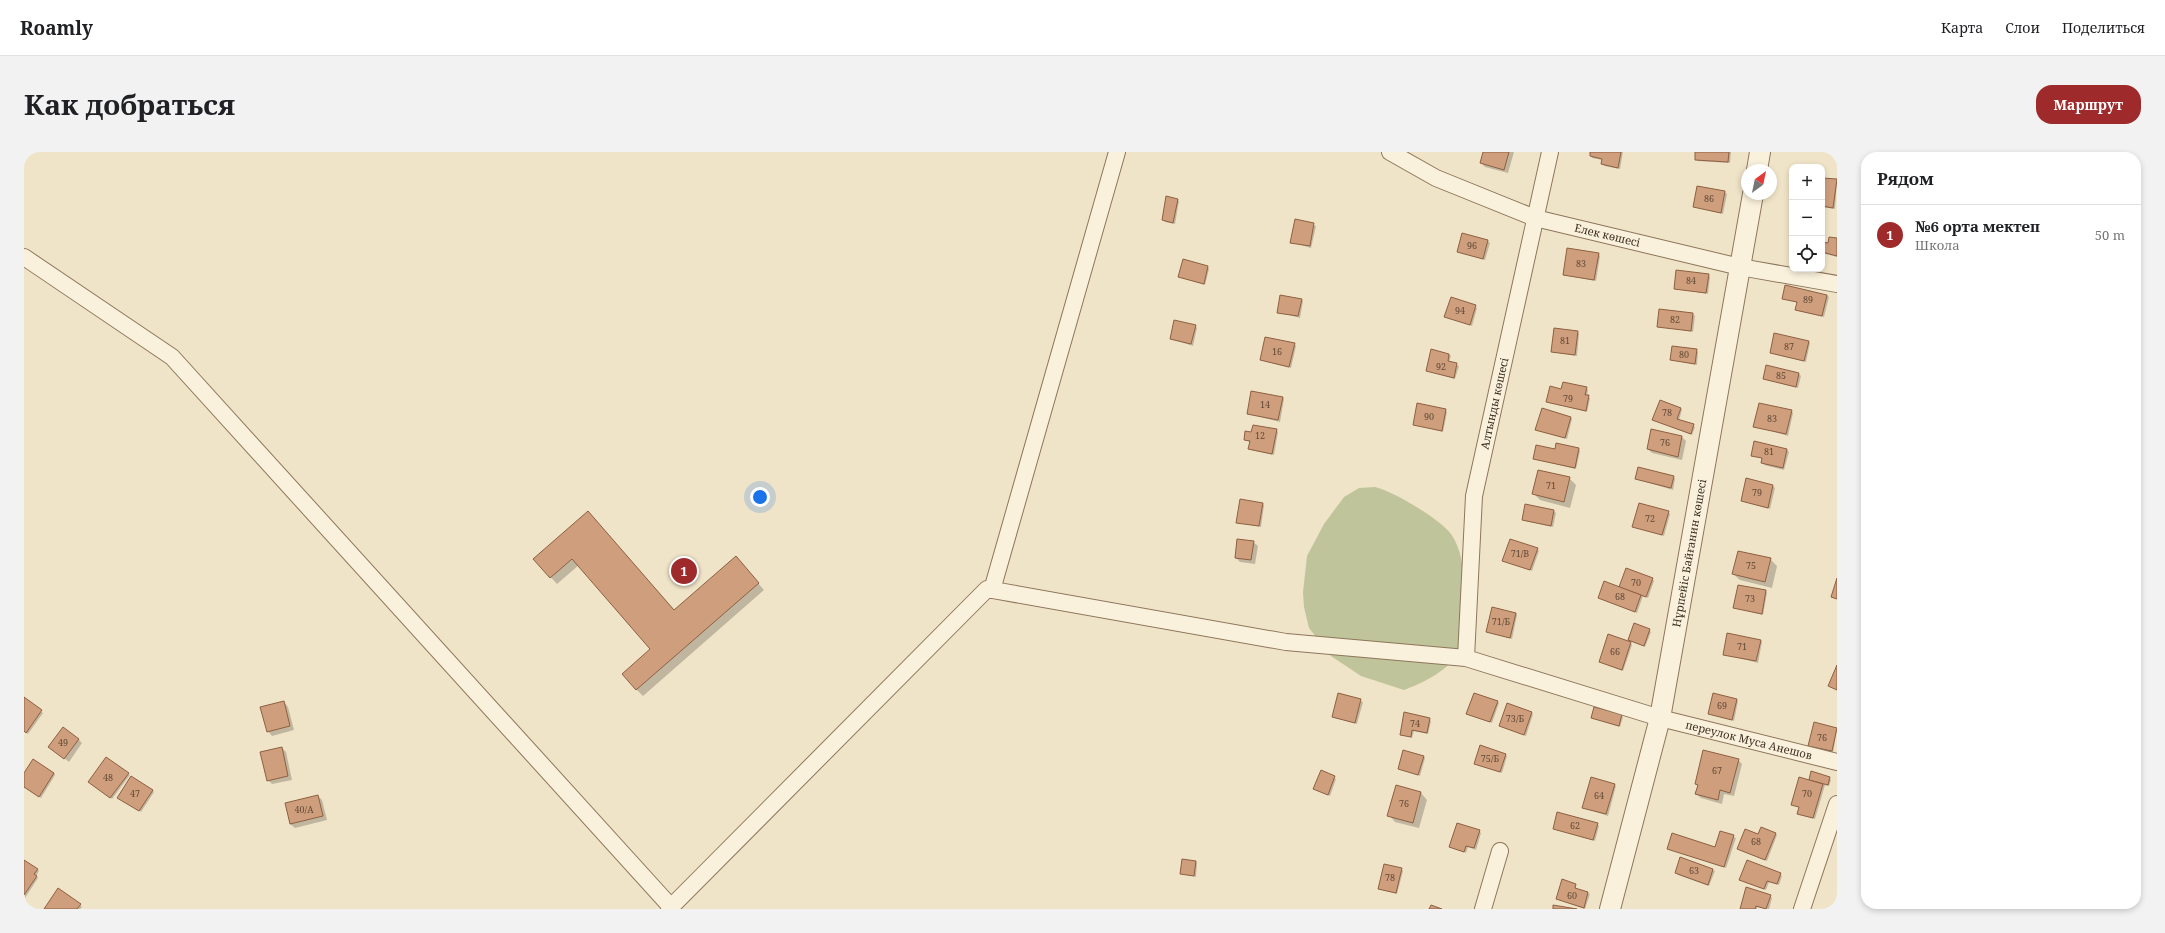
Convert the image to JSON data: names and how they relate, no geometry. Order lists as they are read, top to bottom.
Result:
{
  "streets": {
    "street": [
      "Елек көшесі",
      "Алтынды көшесі",
      "Нұрпейіс Байғанин көшесі",
      "переулок Муса Анешов"
    ]
  },
  "crossings": [
    ["Елек көшесі", "Алтынды көшесі"],
    ["Елек көшесі", "Нұрпейіс Байғанин көшесі"],
    ["Алтынды көшесі", "переулок Муса Анешов"],
    ["Нұрпейіс Байғанин көшесі", "переулок Муса Анешов"]
  ],
  "house_numbers": [
    "86",
    "96",
    "83",
    "84",
    "89",
    "94",
    "82",
    "81",
    "87",
    "16",
    "80",
    "92",
    "85",
    "79",
    "14",
    "78",
    "90",
    "83",
    "12",
    "76",
    "81",
    "71",
    "79",
    "72",
    "71/В",
    "75",
    "70",
    "68",
    "73",
    "71/Б",
    "71",
    "66",
    "69",
    "73/Б",
    "74",
    "76",
    "49",
    "75/Б",
    "67",
    "48",
    "47",
    "70",
    "64",
    "76",
    "40/А",
    "62",
    "68",
    "63",
    "78",
    "60"
  ],
  "north": "top right",
  "page": {
    "header": "Roamly",
    "nav": ["Карта", "Слои", "Поделиться"],
    "title": "Как добраться",
    "buttons": "Маршрут",
    "heading": "Рядом",
    "map_buttons": ["+", "−"],
    "list": [
      {
        "mark": "1",
        "name": "№6 орта мектеп",
        "note": "Школа",
        "value": "50 m"
      }
    ],
    "pins": "1"
  }
}
